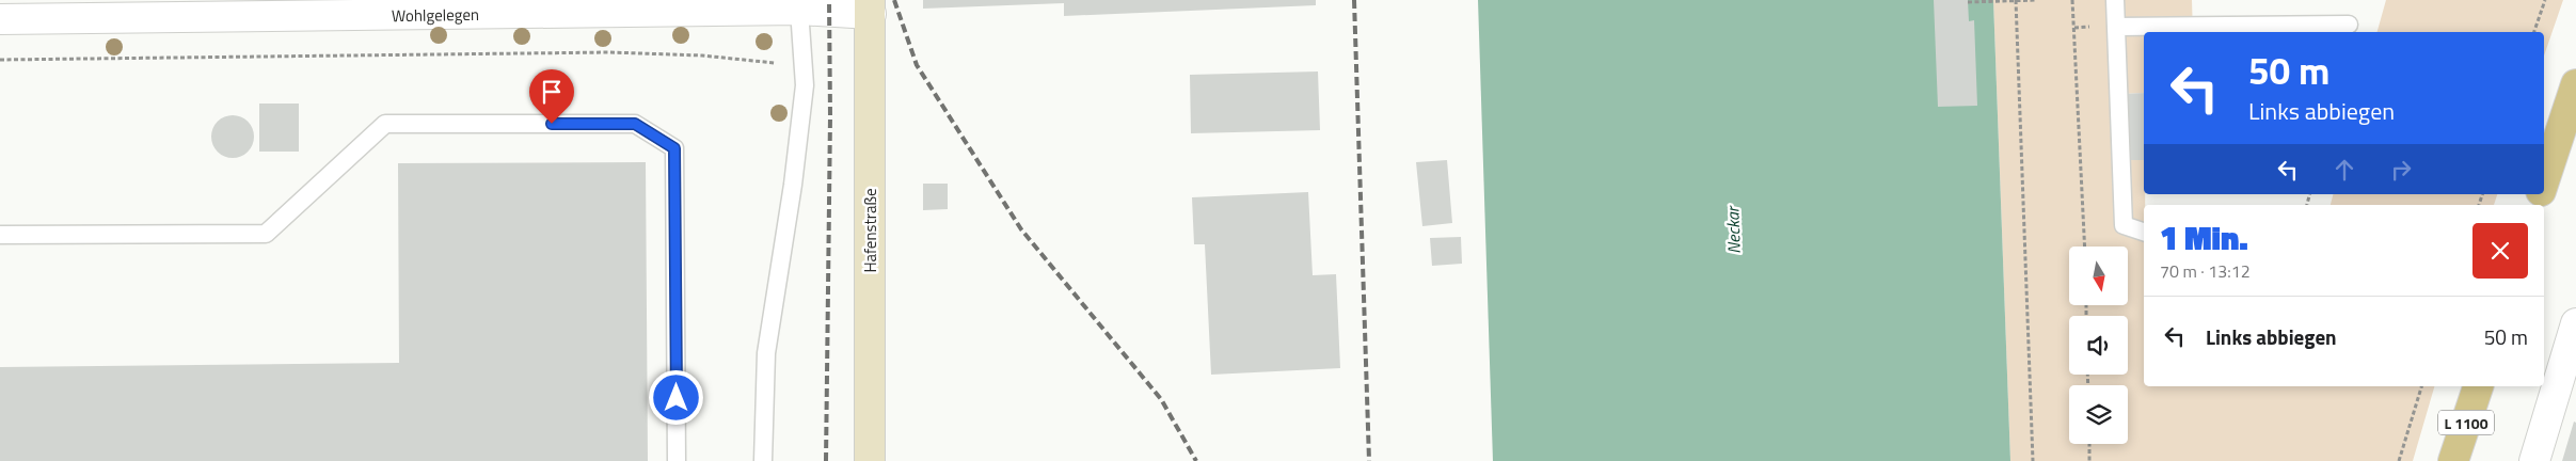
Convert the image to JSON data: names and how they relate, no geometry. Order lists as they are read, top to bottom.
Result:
{
  "streets": {
    "main road": ["Hafenstraße", "L 1100"],
    "street": ["Wohlgelegen"]
  },
  "crossings": [
    ["Wohlgelegen", "Hafenstraße"]
  ],
  "water": ["Neckar"],
  "north": "bottom",
  "page": {
    "turn": ["50 m", "Links abbiegen"],
    "heading": ["1 Min.", "70 m · 13:12"],
    "list": [
      {
        "name": "Links abbiegen",
        "value": "50 m"
      }
    ]
  }
}
